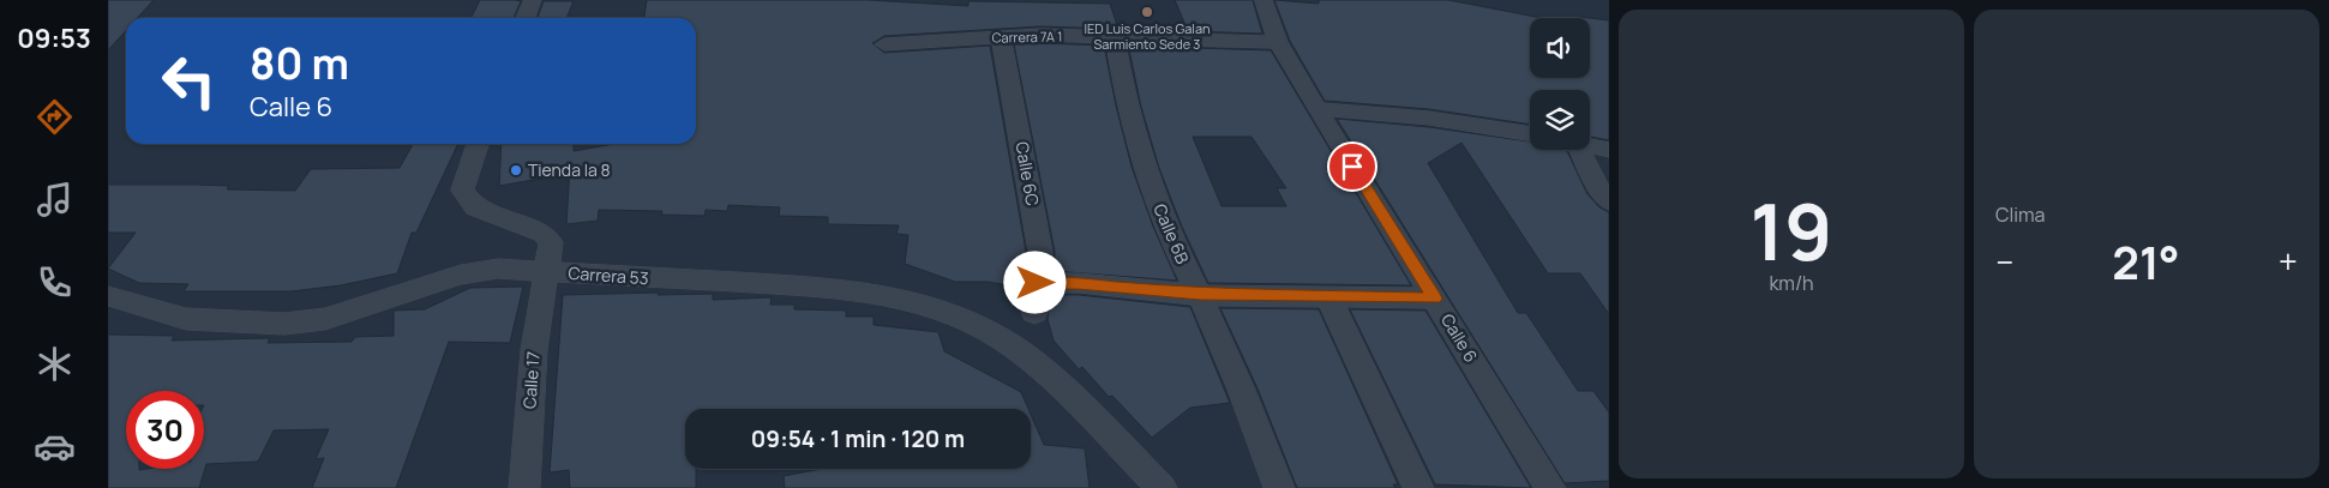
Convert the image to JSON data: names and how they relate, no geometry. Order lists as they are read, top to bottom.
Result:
{
  "streets": {
    "street": [
      "Carrera 7A 1",
      "Calle 6C",
      "Calle 6B",
      "Carrera 53",
      "Calle 6",
      "Calle 17"
    ]
  },
  "crossings": [
    ["Carrera 7A 1", "Calle 6C"],
    ["Carrera 7A 1", "Calle 6B"],
    ["Carrera 7A 1", "Calle 6"],
    ["Carrera 53", "Calle 17"]
  ],
  "places": ["IED Luis Carlos Galan Sarmiento Sede 3", "Tienda la 8"],
  "page": {
    "tabs": "09:53",
    "tile": [
      ["19", "km/h"],
      "Clima"
    ],
    "turn": ["80 m", "Calle 6"],
    "heat": ["−", "21°", "+"],
    "limit": "30",
    "trip": "09:54 · 1 min · 120 m"
  }
}
